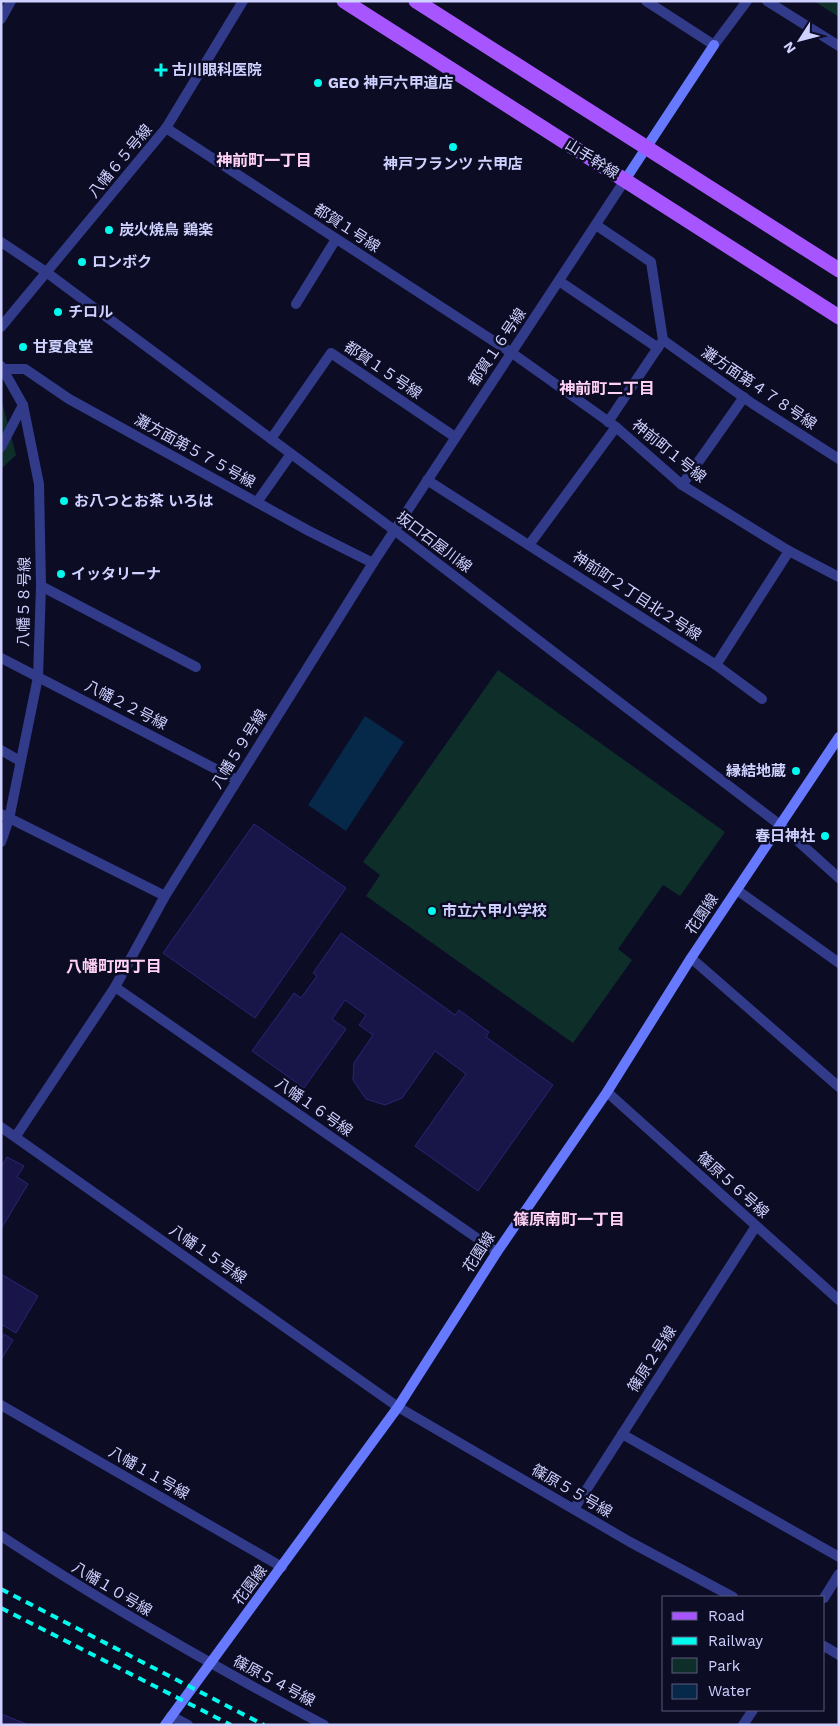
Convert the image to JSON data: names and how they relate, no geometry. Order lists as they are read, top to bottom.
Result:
{
  "streets": {
    "main road": ["山手幹線"],
    "street": [
      "八幡６５号線",
      "都賀１号線",
      "都賀１６号線",
      "都賀１５号線",
      "灘方面第４７８号線",
      "灘方面第５７５号線",
      "神前町１号線",
      "坂口石屋川線",
      "神前町２丁目北２号線",
      "八幡５８号線",
      "八幡２２号線",
      "八幡５９号線",
      "花園線",
      "八幡１６号線",
      "篠原５６号線",
      "八幡１５号線",
      "篠原２号線",
      "八幡１１号線",
      "篠原５５号線",
      "八幡１０号線",
      "篠原５４号線"
    ]
  },
  "crossings": [
    ["山手幹線", "都賀１６号線"],
    ["八幡６５号線", "都賀１号線"],
    ["八幡６５号線", "坂口石屋川線"],
    ["都賀１号線", "都賀１６号線"],
    ["都賀１号線", "神前町１号線"],
    ["都賀１６号線", "都賀１５号線"],
    ["都賀１６号線", "灘方面第４７８号線"],
    ["都賀１６号線", "神前町１号線"],
    ["都賀１６号線", "坂口石屋川線"],
    ["都賀１６号線", "神前町２丁目北２号線"],
    ["都賀１６号線", "八幡５９号線"],
    ["都賀１５号線", "坂口石屋川線"],
    ["灘方面第５７５号線", "八幡５８号線"],
    ["灘方面第５７５号線", "八幡５９号線"],
    ["坂口石屋川線", "八幡５９号線"],
    ["坂口石屋川線", "花園線"],
    ["八幡５８号線", "八幡２２号線"],
    ["八幡２２号線", "八幡５９号線"],
    ["八幡５９号線", "八幡１６号線"],
    ["八幡５９号線", "八幡１５号線"],
    ["花園線", "八幡１６号線"],
    ["花園線", "篠原５６号線"],
    ["花園線", "八幡１５号線"],
    ["花園線", "八幡１１号線"],
    ["花園線", "篠原５５号線"],
    ["花園線", "八幡１０号線"],
    ["花園線", "篠原５４号線"],
    ["篠原５６号線", "篠原２号線"],
    ["八幡１５号線", "篠原５５号線"],
    ["篠原２号線", "篠原５５号線"],
    ["八幡１０号線", "篠原５４号線"]
  ],
  "districts": [
    "神前町一丁目",
    "神前町二丁目",
    "八幡町四丁目",
    "篠原南町一丁目"
  ],
  "places": {
    "health": ["古川眼科医院"],
    "other": [
      "GEO 神戸六甲道店",
      "神戸フランツ 六甲店",
      "炭火焼鳥 鶏楽",
      "ロンボク",
      "チロル",
      "甘夏食堂",
      "お八つとお茶 いろは",
      "イッタリーナ",
      "縁結地蔵",
      "春日神社",
      "市立六甲小学校"
    ]
  },
  "legend": [
    "Road",
    "Railway",
    "Park",
    "Water"
  ],
  "north": "bottom left"
}
